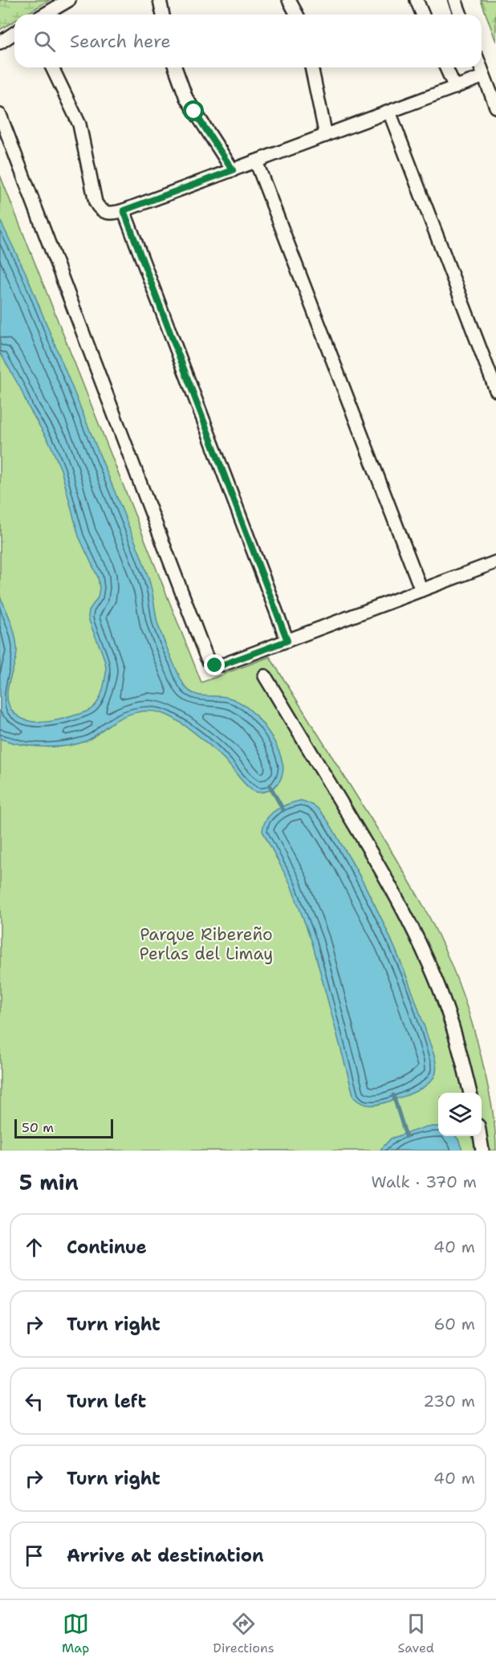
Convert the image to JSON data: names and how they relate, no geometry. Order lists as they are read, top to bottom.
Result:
{
  "parks": ["Parque Ribereño Perlas del Limay"],
  "scale_bar": "50 m",
  "page": {
    "search": "Search here",
    "scale": "50 m",
    "heading": ["5 min", "Walk · 370 m"],
    "list": [
      ["Continue", "40 m"],
      ["Turn right", "60 m"],
      ["Turn left", "230 m"],
      ["Turn right", "40 m"],
      "Arrive at destination"
    ],
    "nav": ["Map", "Directions", "Saved"]
  }
}
